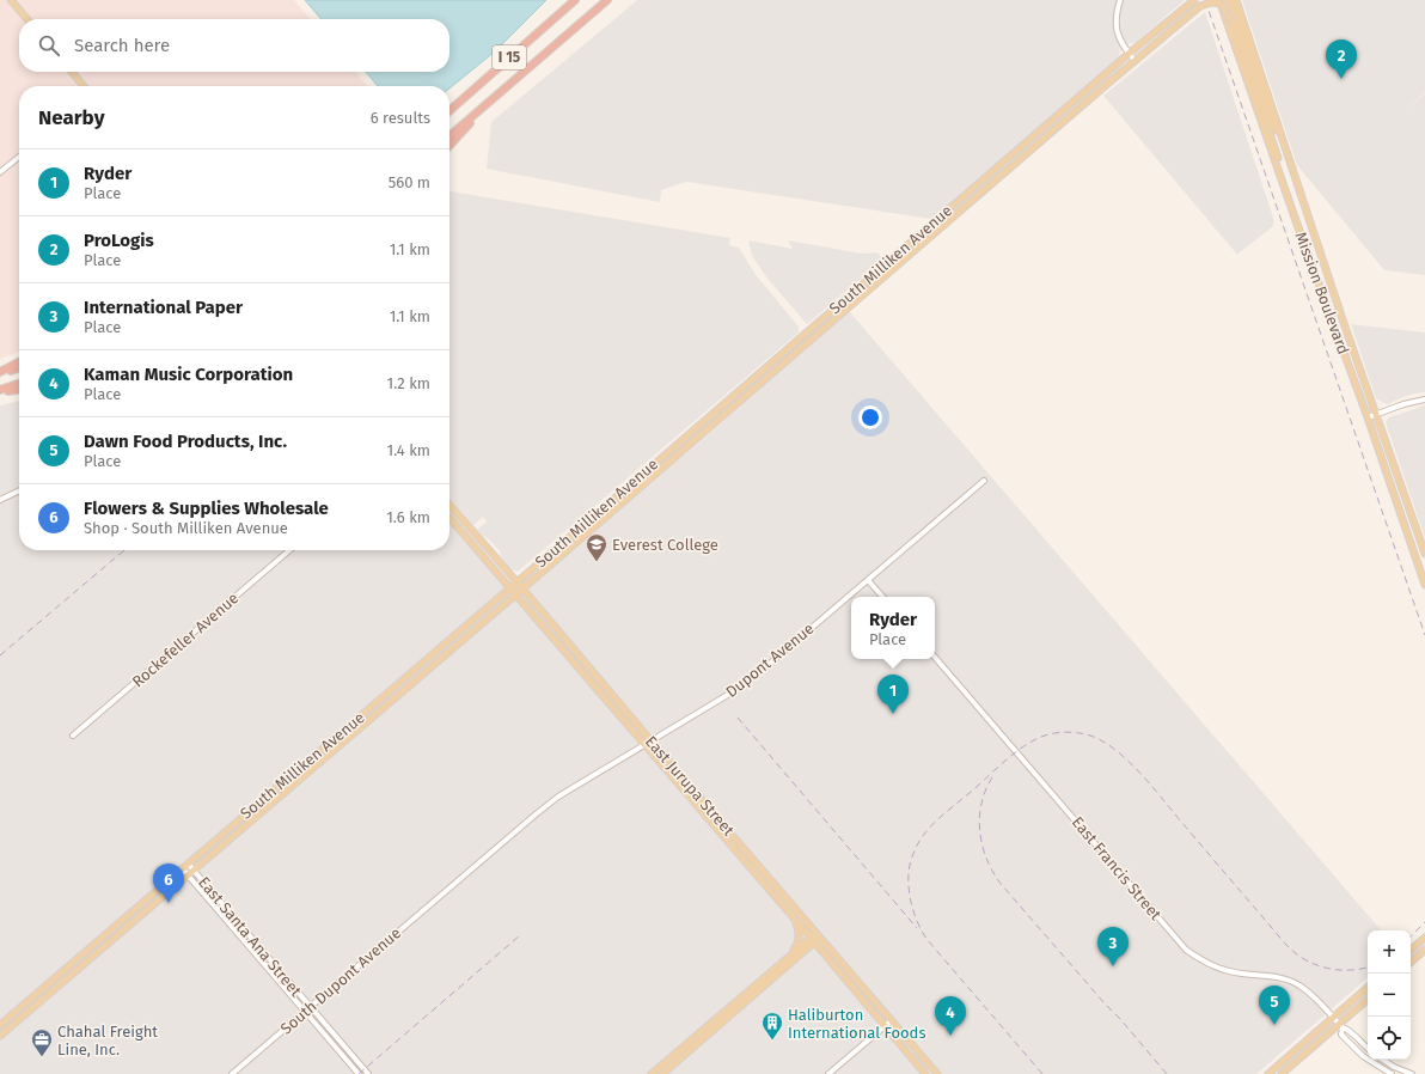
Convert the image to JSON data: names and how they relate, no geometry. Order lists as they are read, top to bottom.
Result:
{
  "streets": {
    "highway": ["I 15"],
    "main road": ["South Milliken Avenue", "Mission Boulevard", "East Jurupa Street"],
    "street": [
      "Rockefeller Avenue",
      "Dupont Avenue",
      "East Francis Street",
      "East Santa Ana Street",
      "South Dupont Avenue"
    ]
  },
  "crossings": [
    ["South Milliken Avenue", "East Jurupa Street"],
    ["South Milliken Avenue", "East Santa Ana Street"],
    ["Dupont Avenue", "East Jurupa Street"],
    ["Dupont Avenue", "South Dupont Avenue"],
    ["East Santa Ana Street", "South Dupont Avenue"]
  ],
  "places": {
    "school or university": ["Everest College"],
    "building": ["Haliburton International Foods"],
    "office": ["Chahal Freight Line, Inc."]
  },
  "page": {
    "search": "Search here",
    "pins": [
      "2",
      "1",
      "6",
      "3",
      "5",
      "4"
    ],
    "heading": ["Nearby", "6 results"],
    "list": [
      {
        "mark": "1",
        "name": "Ryder",
        "note": "Place",
        "value": "560 m"
      },
      {
        "mark": "2",
        "name": "ProLogis",
        "note": "Place",
        "value": "1.1 km"
      },
      {
        "mark": "3",
        "name": "International Paper",
        "note": "Place",
        "value": "1.1 km"
      },
      {
        "mark": "4",
        "name": "Kaman Music Corporation",
        "note": "Place",
        "value": "1.2 km"
      },
      {
        "mark": "5",
        "name": "Dawn Food Products, Inc.",
        "note": "Place",
        "value": "1.4 km"
      },
      {
        "mark": "6",
        "name": "Flowers & Supplies Wholesale",
        "note": "Shop · South Milliken Avenue",
        "value": "1.6 km"
      }
    ],
    "popup": ["Ryder", "Place"],
    "map_buttons": ["+", "−"]
  }
}
